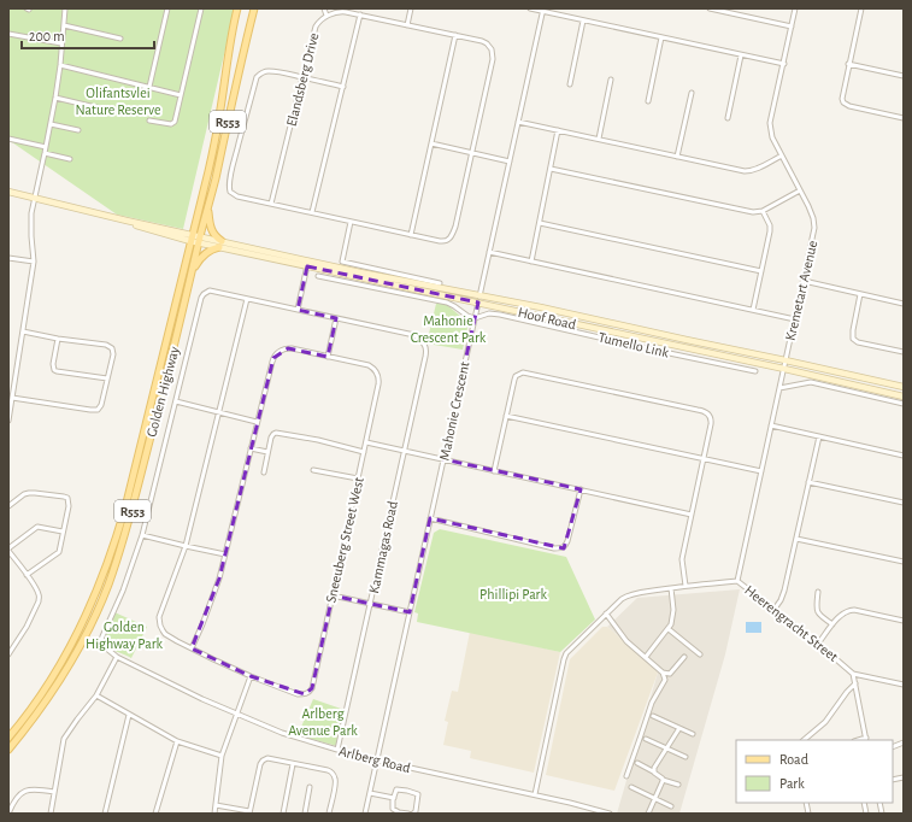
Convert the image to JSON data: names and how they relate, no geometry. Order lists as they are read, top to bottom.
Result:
{
  "streets": {
    "main road": ["R553", "Hoof Road", "Golden Highway"],
    "street": [
      "Elandsberg Drive",
      "Kremetart Avenue",
      "Tumello Link",
      "Mahonie Crescent",
      "Sneeuberg Street West",
      "Kammagas Road",
      "Heerengracht Street",
      "Arlberg Road"
    ]
  },
  "crossings": [
    ["Kremetart Avenue", "Hoof Road"],
    ["Kremetart Avenue", "Heerengracht Street"],
    ["Hoof Road", "Golden Highway"],
    ["Hoof Road", "Mahonie Crescent"],
    ["Tumello Link", "Mahonie Crescent"],
    ["Mahonie Crescent", "Arlberg Road"],
    ["Kammagas Road", "Arlberg Road"],
    ["Heerengracht Street", "Arlberg Road"]
  ],
  "parks": [
    "Olifantsvlei Nature Reserve",
    "Mahonie Crescent Park",
    "Phillipi Park",
    "Golden Highway Park",
    "Arlberg Avenue Park"
  ],
  "legend": ["Road", "Park"],
  "scale_bar": "200 m"
}
